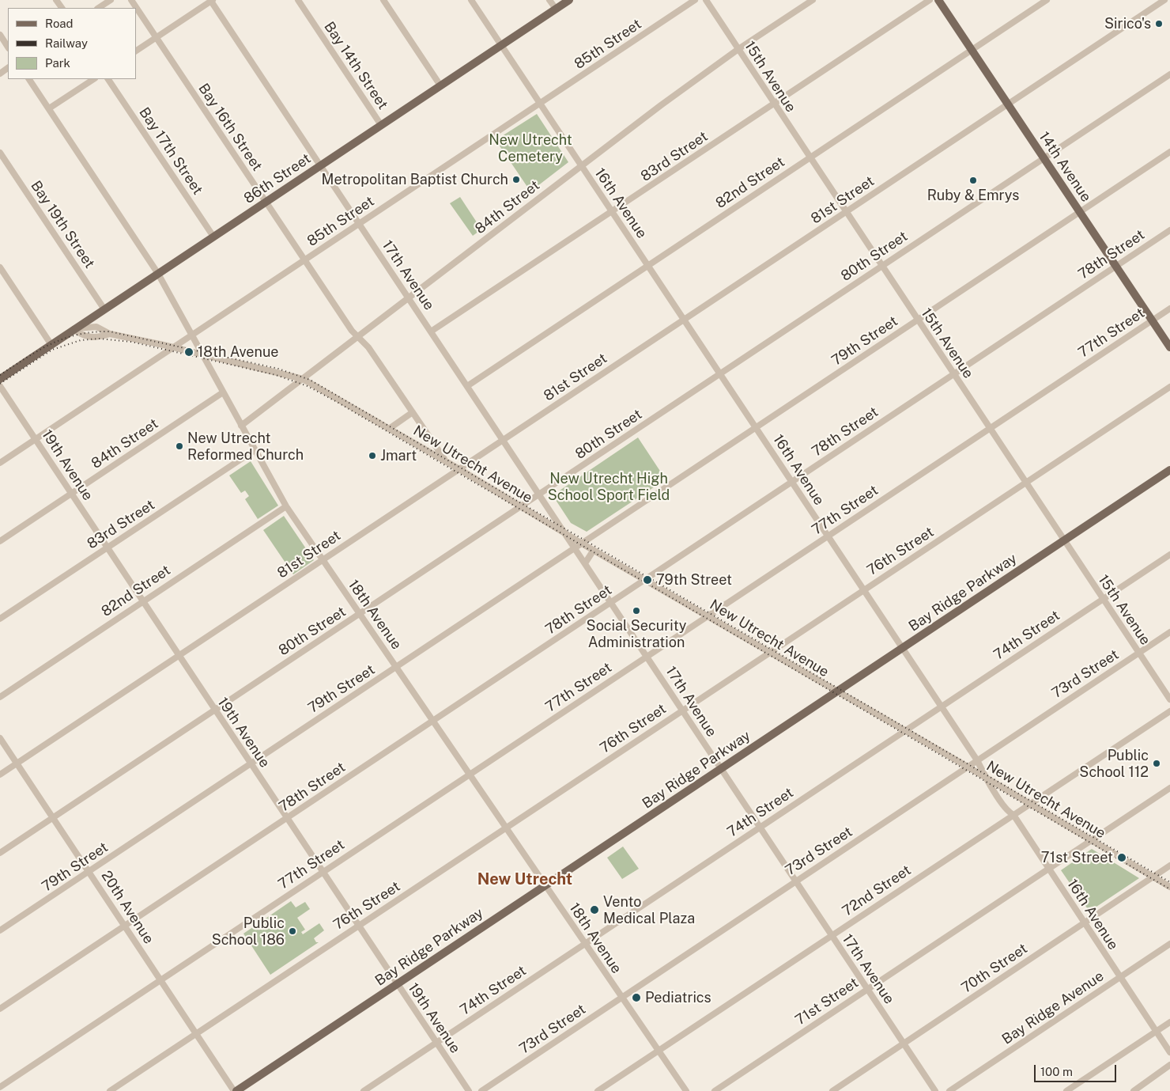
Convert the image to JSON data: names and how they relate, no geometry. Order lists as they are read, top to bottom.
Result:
{
  "streets": {
    "main road": ["14th Avenue", "86th Street", "Bay Ridge Parkway"],
    "street": [
      "85th Street",
      "Bay 14th Street",
      "15th Avenue",
      "Bay 16th Street",
      "Bay 17th Street",
      "83rd Street",
      "82nd Street",
      "81st Street",
      "16th Avenue",
      "84th Street",
      "Bay 19th Street",
      "78th Street",
      "80th Street",
      "17th Avenue",
      "77th Street",
      "79th Street",
      "New Utrecht Avenue",
      "19th Avenue",
      "76th Street",
      "18th Avenue",
      "74th Street",
      "73rd Street",
      "72nd Street",
      "20th Avenue",
      "70th Street",
      "71st Street",
      "Bay Ridge Avenue"
    ]
  },
  "crossings": [
    ["85th Street", "Bay 16th Street"],
    ["85th Street", "16th Avenue"],
    ["85th Street", "17th Avenue"],
    ["85th Street", "New Utrecht Avenue"],
    ["85th Street", "19th Avenue"],
    ["85th Street", "18th Avenue"],
    ["Bay 14th Street", "86th Street"],
    ["15th Avenue", "83rd Street"],
    ["15th Avenue", "82nd Street"],
    ["15th Avenue", "81st Street"],
    ["15th Avenue", "84th Street"],
    ["15th Avenue", "78th Street"],
    ["15th Avenue", "80th Street"],
    ["15th Avenue", "77th Street"],
    ["15th Avenue", "79th Street"],
    ["15th Avenue", "76th Street"],
    ["15th Avenue", "Bay Ridge Parkway"],
    ["15th Avenue", "74th Street"],
    ["15th Avenue", "73rd Street"],
    ["Bay 16th Street", "86th Street"],
    ["Bay 16th Street", "84th Street"],
    ["Bay 16th Street", "New Utrecht Avenue"],
    ["Bay 17th Street", "86th Street"],
    ["83rd Street", "16th Avenue"],
    ["83rd Street", "17th Avenue"],
    ["83rd Street", "19th Avenue"],
    ["83rd Street", "18th Avenue"],
    ["14th Avenue", "82nd Street"],
    ["14th Avenue", "81st Street"],
    ["14th Avenue", "78th Street"],
    ["14th Avenue", "80th Street"],
    ["14th Avenue", "77th Street"],
    ["14th Avenue", "79th Street"],
    ["86th Street", "16th Avenue"],
    ["86th Street", "Bay 19th Street"],
    ["86th Street", "17th Avenue"],
    ["86th Street", "New Utrecht Avenue"],
    ["86th Street", "18th Avenue"],
    ["82nd Street", "16th Avenue"],
    ["82nd Street", "17th Avenue"],
    ["82nd Street", "19th Avenue"],
    ["82nd Street", "18th Avenue"],
    ["81st Street", "16th Avenue"],
    ["81st Street", "17th Avenue"],
    ["81st Street", "New Utrecht Avenue"],
    ["81st Street", "19th Avenue"],
    ["81st Street", "18th Avenue"],
    ["81st Street", "20th Avenue"],
    ["16th Avenue", "84th Street"],
    ["16th Avenue", "78th Street"],
    ["16th Avenue", "80th Street"],
    ["16th Avenue", "77th Street"],
    ["16th Avenue", "79th Street"],
    ["16th Avenue", "New Utrecht Avenue"],
    ["16th Avenue", "76th Street"],
    ["16th Avenue", "Bay Ridge Parkway"],
    ["16th Avenue", "74th Street"],
    ["16th Avenue", "73rd Street"],
    ["16th Avenue", "72nd Street"],
    ["16th Avenue", "70th Street"],
    ["16th Avenue", "71st Street"],
    ["16th Avenue", "Bay Ridge Avenue"],
    ["84th Street", "17th Avenue"],
    ["84th Street", "New Utrecht Avenue"],
    ["84th Street", "19th Avenue"],
    ["84th Street", "18th Avenue"],
    ["78th Street", "17th Avenue"],
    ["78th Street", "New Utrecht Avenue"],
    ["78th Street", "19th Avenue"],
    ["78th Street", "18th Avenue"],
    ["78th Street", "20th Avenue"],
    ["80th Street", "17th Avenue"],
    ["80th Street", "New Utrecht Avenue"],
    ["80th Street", "19th Avenue"],
    ["80th Street", "18th Avenue"],
    ["80th Street", "20th Avenue"],
    ["17th Avenue", "77th Street"],
    ["17th Avenue", "79th Street"],
    ["17th Avenue", "New Utrecht Avenue"],
    ["17th Avenue", "76th Street"],
    ["17th Avenue", "Bay Ridge Parkway"],
    ["17th Avenue", "74th Street"],
    ["17th Avenue", "73rd Street"],
    ["17th Avenue", "72nd Street"],
    ["17th Avenue", "70th Street"],
    ["17th Avenue", "71st Street"],
    ["77th Street", "New Utrecht Avenue"],
    ["77th Street", "19th Avenue"],
    ["77th Street", "18th Avenue"],
    ["77th Street", "20th Avenue"],
    ["79th Street", "New Utrecht Avenue"],
    ["79th Street", "19th Avenue"],
    ["79th Street", "18th Avenue"],
    ["79th Street", "20th Avenue"],
    ["New Utrecht Avenue", "76th Street"],
    ["New Utrecht Avenue", "Bay Ridge Parkway"],
    ["New Utrecht Avenue", "18th Avenue"],
    ["New Utrecht Avenue", "74th Street"],
    ["New Utrecht Avenue", "73rd Street"],
    ["New Utrecht Avenue", "72nd Street"],
    ["New Utrecht Avenue", "70th Street"],
    ["New Utrecht Avenue", "71st Street"],
    ["19th Avenue", "76th Street"],
    ["19th Avenue", "Bay Ridge Parkway"],
    ["19th Avenue", "74th Street"],
    ["76th Street", "18th Avenue"],
    ["76th Street", "20th Avenue"],
    ["Bay Ridge Parkway", "18th Avenue"],
    ["Bay Ridge Parkway", "20th Avenue"],
    ["18th Avenue", "74th Street"],
    ["18th Avenue", "73rd Street"],
    ["18th Avenue", "72nd Street"]
  ],
  "districts": ["New Utrecht"],
  "parks": ["New Utrecht Cemetery", "New Utrecht High School Sport Field"],
  "places": [
    "Sirico's",
    "Metropolitan Baptist Church",
    "Ruby & Emrys",
    "18th Avenue",
    "New Utrecht Reformed Church",
    "Jmart",
    "79th Street",
    "Social Security Administration",
    "Public School 112",
    "71st Street",
    "Vento Medical Plaza",
    "Public School 186",
    "Pediatrics"
  ],
  "legend": ["Road", "Railway", "Park"],
  "scale_bar": "100 m"
}
